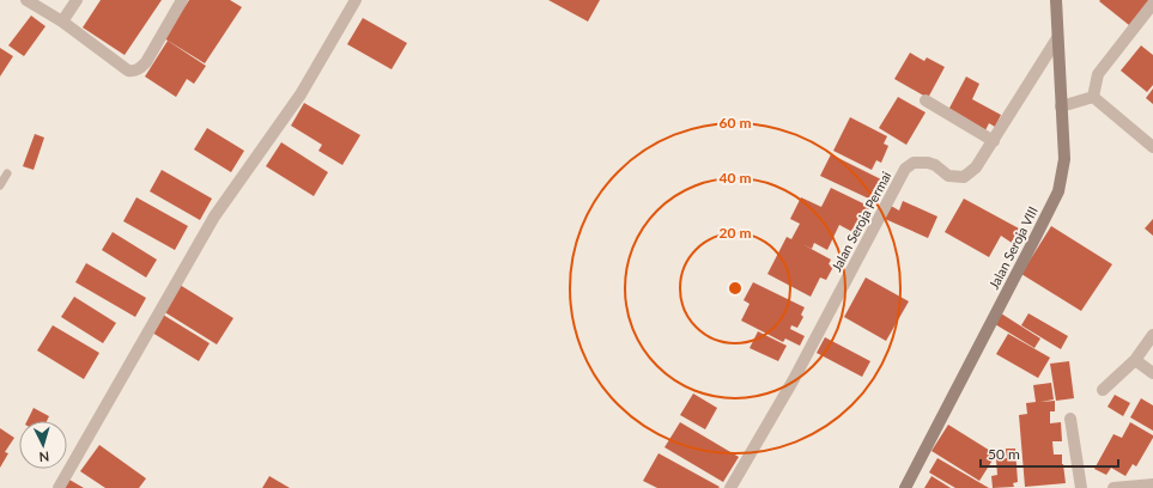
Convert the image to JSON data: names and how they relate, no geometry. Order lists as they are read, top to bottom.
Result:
{
  "streets": {
    "street": ["Jalan Seroja Permai", "Jalan Seroja VIII"]
  },
  "crossings": [
    ["Jalan Seroja Permai", "Jalan Seroja VIII"]
  ],
  "scale_bar": "50 m",
  "north": "bottom",
  "rings": ["60 m", "40 m", "20 m"]
}
